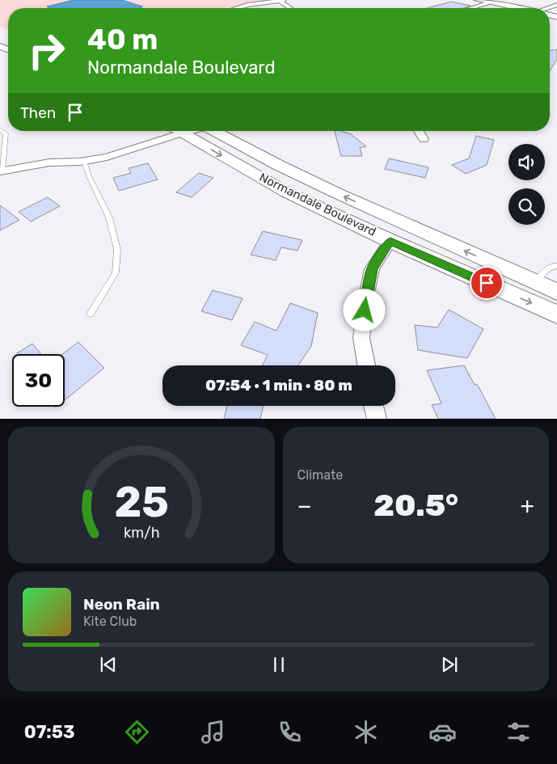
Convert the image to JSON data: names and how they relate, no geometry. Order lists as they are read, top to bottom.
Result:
{
  "streets": {
    "main road": ["Normandale Boulevard"]
  },
  "page": {
    "turn": ["40 m", "Normandale Boulevard"],
    "then": "Then",
    "limit": "30",
    "trip": "07:54 · 1 min · 80 m",
    "tile": "Climate",
    "heat": ["−", "20.5°", "+"],
    "song": ["Neon Rain", "Kite Club"],
    "tabs": "07:53",
    "gauge": ["25", "km/h"]
  }
}
